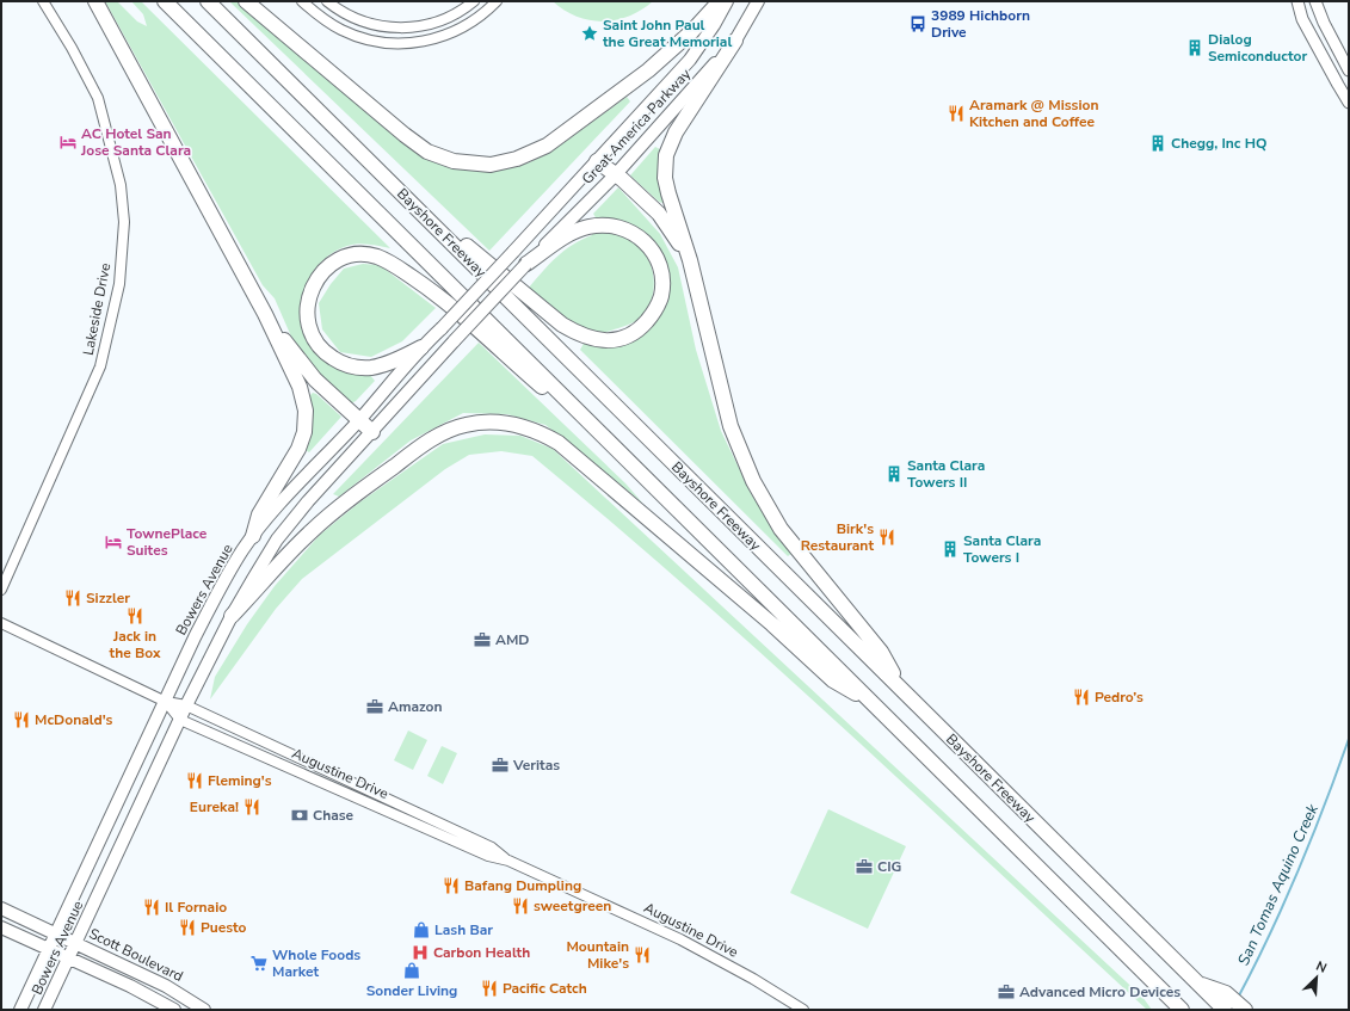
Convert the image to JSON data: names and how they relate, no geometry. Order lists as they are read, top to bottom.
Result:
{
  "streets": {
    "highway": ["Bayshore Freeway"],
    "main road": ["Great America Parkway", "Bowers Avenue", "Scott Boulevard"],
    "street": ["Lakeside Drive", "Augustine Drive"]
  },
  "crossings": [
    ["Great America Parkway", "Bowers Avenue"],
    ["Bowers Avenue", "Augustine Drive"],
    ["Bowers Avenue", "Scott Boulevard"]
  ],
  "water": ["San Tomas Aquino Creek"],
  "places": {
    "bus stop": ["3989 Hichborn Drive"],
    "place": ["Saint John Paul the Great Memorial"],
    "building": [
      "Dialog Semiconductor",
      "Chegg, Inc HQ",
      "Santa Clara Towers II",
      "Santa Clara Towers I"
    ],
    "restaurant": [
      "Aramark @ Mission Kitchen and Coffee",
      "Birk's Restaurant",
      "Sizzler",
      "Jack in the Box",
      "Pedro’s",
      "McDonald's",
      "Fleming's",
      "Eureka!",
      "Bafang Dumpling",
      "sweetgreen",
      "Il Fornaio",
      "Puesto",
      "Mountain Mike's",
      "Pacific Catch"
    ],
    "hotel": ["AC Hotel San Jose Santa Clara", "TownePlace Suites"],
    "office": [
      "AMD",
      "Amazon",
      "Veritas",
      "CIG",
      "Advanced Micro Devices"
    ],
    "bank": ["Chase"],
    "shop": ["Lash Bar", "Sonder Living"],
    "hospital": ["Carbon Health"],
    "supermarket": ["Whole Foods Market"]
  },
  "north": "top right"
}
